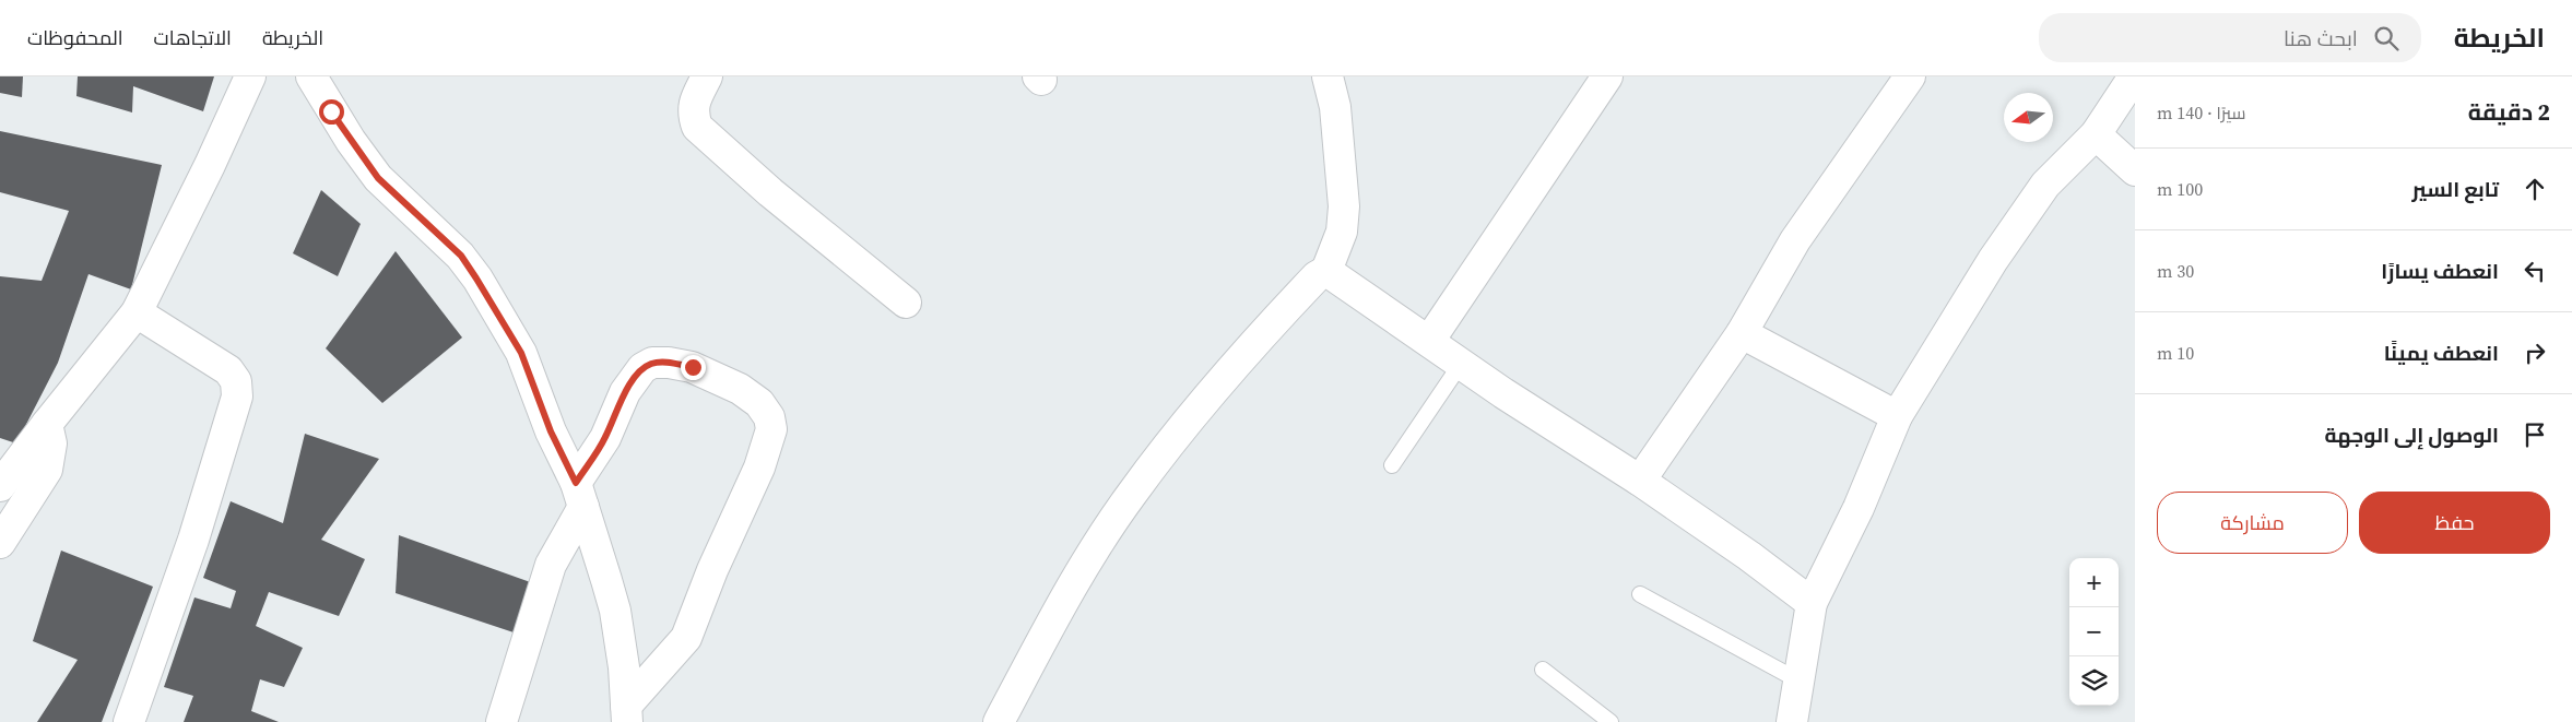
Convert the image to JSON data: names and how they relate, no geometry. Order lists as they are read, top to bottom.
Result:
{
  "north": "left",
  "page": {
    "header": "الخريطة",
    "search": "ابحث هنا",
    "nav": ["الخريطة", "الاتجاهات", "المحفوظات"],
    "heading": ["2 دقيقة", "سيرًا · 140 m"],
    "list": [
      ["تابع السير", "100 m"],
      ["انعطف يسارًا", "30 m"],
      ["انعطف يمينًا", "10 m"],
      "الوصول إلى الوجهة"
    ],
    "buttons": ["حفظ", "مشاركة"],
    "map_buttons": ["+", "−"]
  }
}
